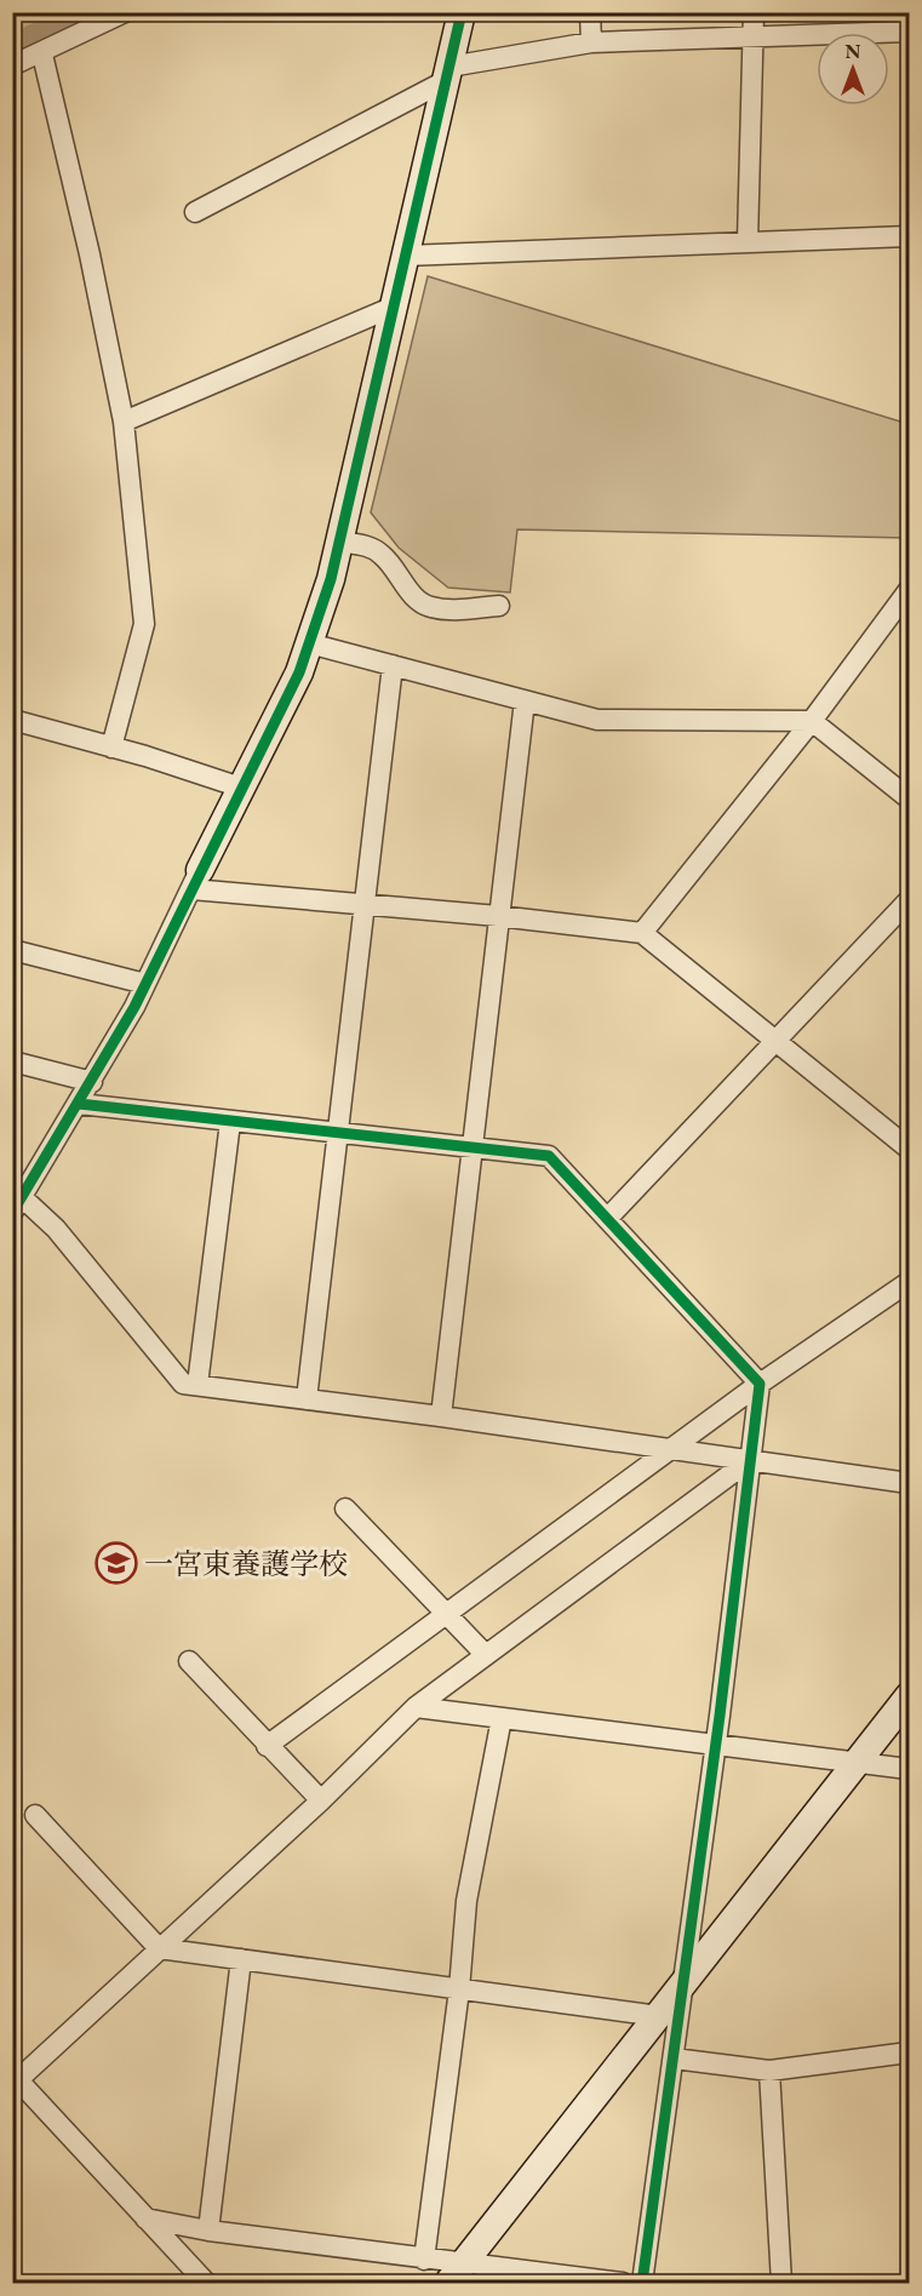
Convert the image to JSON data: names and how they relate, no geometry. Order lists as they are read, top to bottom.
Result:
{
  "places": {
    "school or university": ["一宮東養護学校"]
  },
  "north": "top"
}
